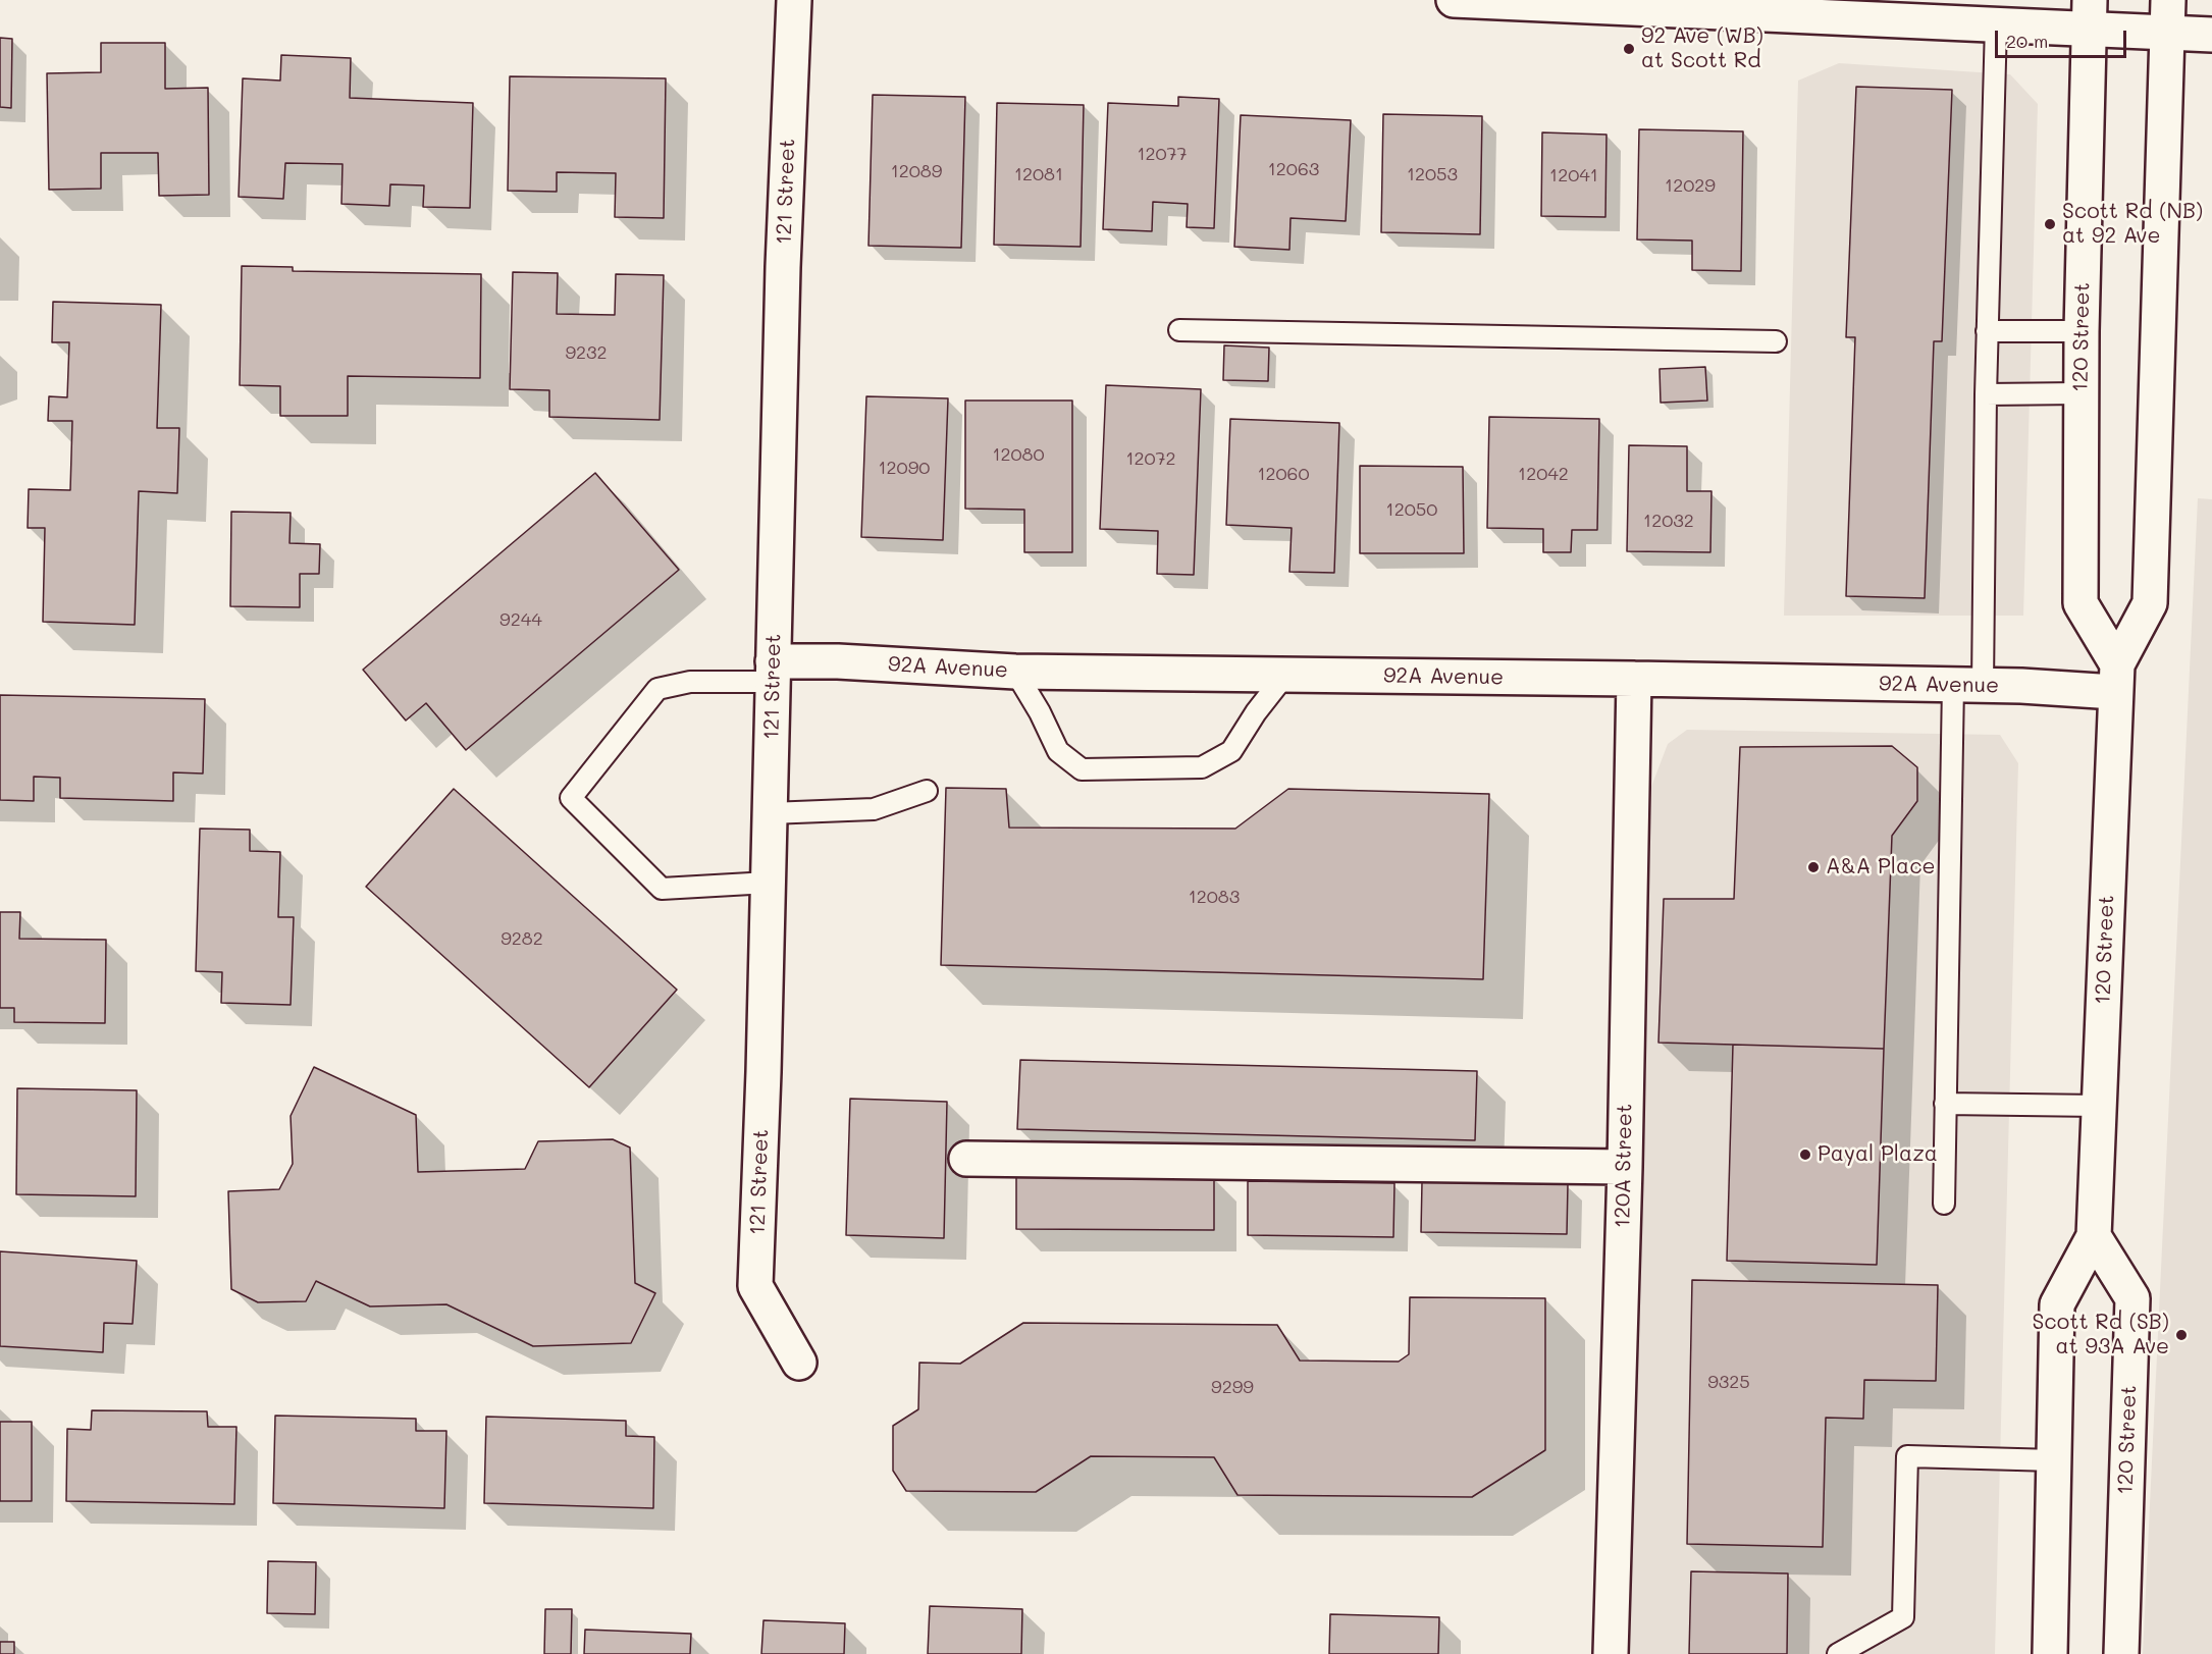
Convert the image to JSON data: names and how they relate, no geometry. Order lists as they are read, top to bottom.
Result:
{
  "streets": {
    "street": [
      "121 Street",
      "120 Street",
      "92A Avenue",
      "120A Street"
    ]
  },
  "crossings": [
    ["121 Street", "92A Avenue"],
    ["120 Street", "92A Avenue"],
    ["92A Avenue", "120A Street"]
  ],
  "places": [
    "92 Ave (WB) at Scott Rd",
    "Scott Rd (NB) at 92 Ave",
    "A&A Place",
    "Payal Plaza",
    "Scott Rd (SB) at 93A Ave"
  ],
  "house_numbers": [
    "12077",
    "12063",
    "12089",
    "12081",
    "12053",
    "12041",
    "12029",
    "9232",
    "12080",
    "12072",
    "12090",
    "12060",
    "12042",
    "12050",
    "12032",
    "9244",
    "12083",
    "9282",
    "9325",
    "9299"
  ],
  "scale_bar": "20 m"
}
